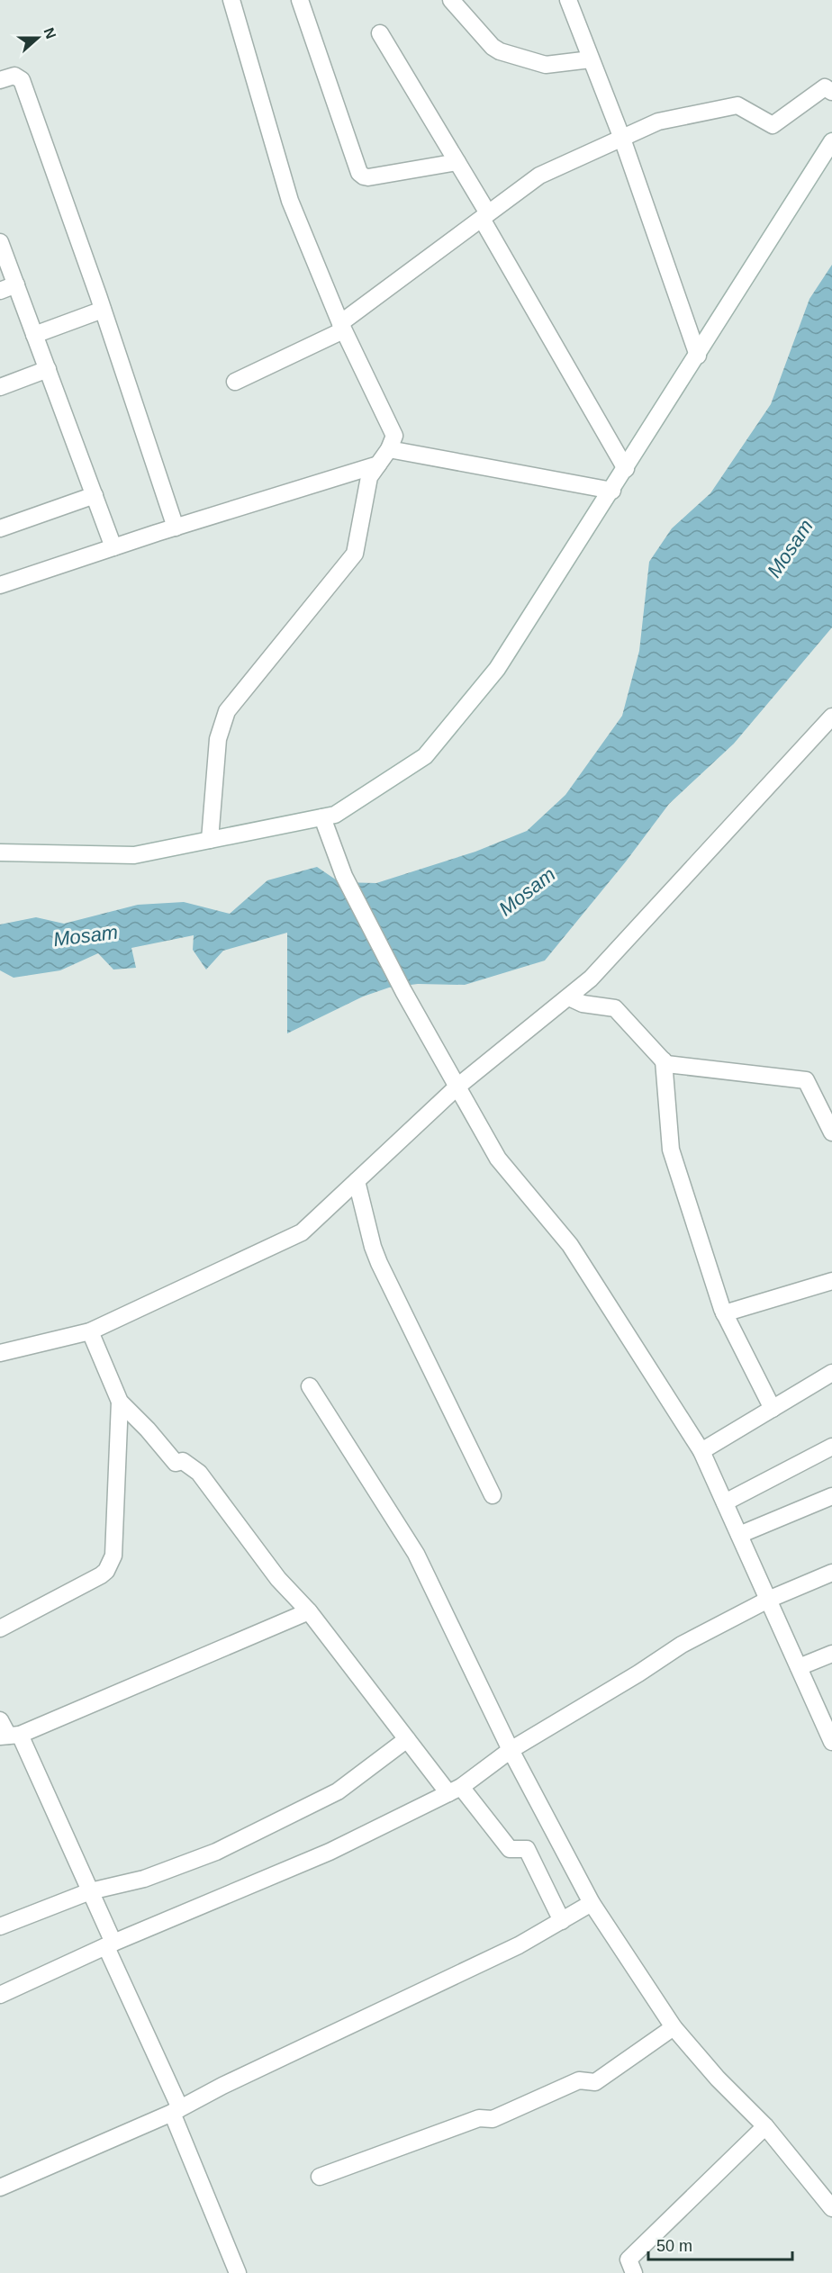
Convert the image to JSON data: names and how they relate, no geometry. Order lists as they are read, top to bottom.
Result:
{
  "water": ["Mosam"],
  "scale_bar": "50 m",
  "north": "right"
}
